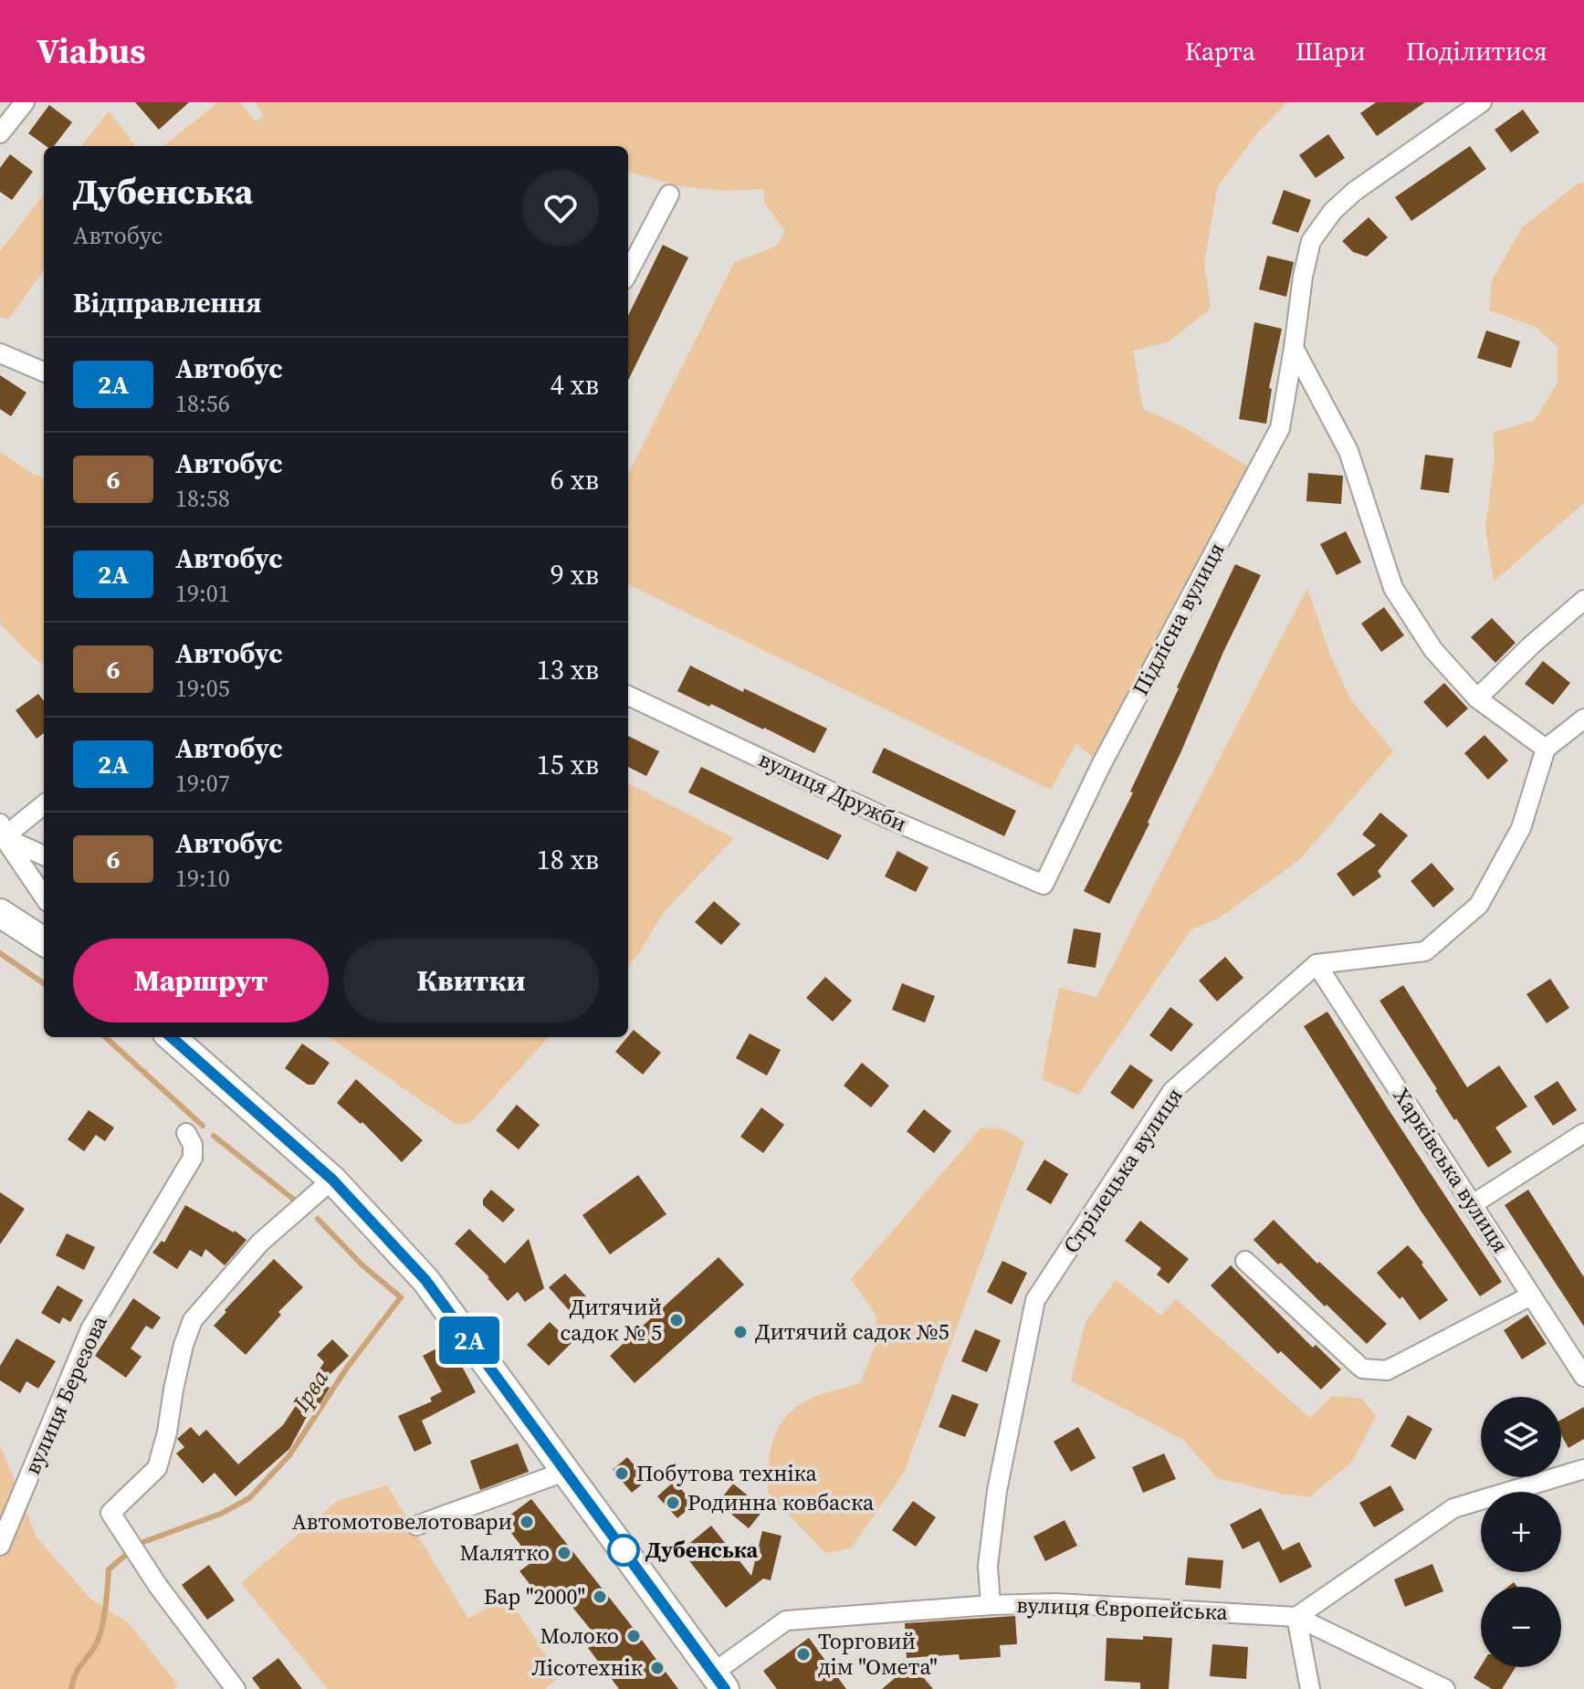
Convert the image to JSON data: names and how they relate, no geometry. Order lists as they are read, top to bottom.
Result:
{
  "streets": {
    "street": [
      "Підлісна вулиця",
      "вулиця Дружби",
      "Стрілецька вулиця",
      "Харківська вулиця",
      "вулиця Березова",
      "вулиця Європейська"
    ]
  },
  "crossings": [
    ["Підлісна вулиця", "вулиця Дружби"],
    ["Стрілецька вулиця", "Харківська вулиця"],
    ["Стрілецька вулиця", "вулиця Європейська"]
  ],
  "water": ["Ірва"],
  "places": [
    "Дитячий садок № 5",
    "Дитячий садок №5",
    "Побутова техніка",
    "Родинна ковбаска",
    "Автомотовелотовари",
    "Дубенська",
    "Малятко",
    "Бар \"2000\"",
    "Молоко",
    "Торговий дім \"Омета\"",
    "Лісотехнік"
  ],
  "lines": ["bus line 2A"],
  "page": {
    "header": "Viabus",
    "nav": ["Карта", "Шари", "Поділитися"],
    "on_map": "2A",
    "heading": [
      ["Дубенська", "Автобус"],
      "Відправлення"
    ],
    "list": [
      {
        "mark": "2A",
        "name": "Автобус",
        "note": "18:56",
        "value": "4 хв"
      },
      {
        "mark": "6",
        "name": "Автобус",
        "note": "18:58",
        "value": "6 хв"
      },
      {
        "mark": "2A",
        "name": "Автобус",
        "note": "19:01",
        "value": "9 хв"
      },
      {
        "mark": "6",
        "name": "Автобус",
        "note": "19:05",
        "value": "13 хв"
      },
      {
        "mark": "2A",
        "name": "Автобус",
        "note": "19:07",
        "value": "15 хв"
      },
      {
        "mark": "6",
        "name": "Автобус",
        "note": "19:10",
        "value": "18 хв"
      }
    ],
    "buttons": ["Маршрут", "Квитки"],
    "map_buttons": ["+", "−"]
  }
}
